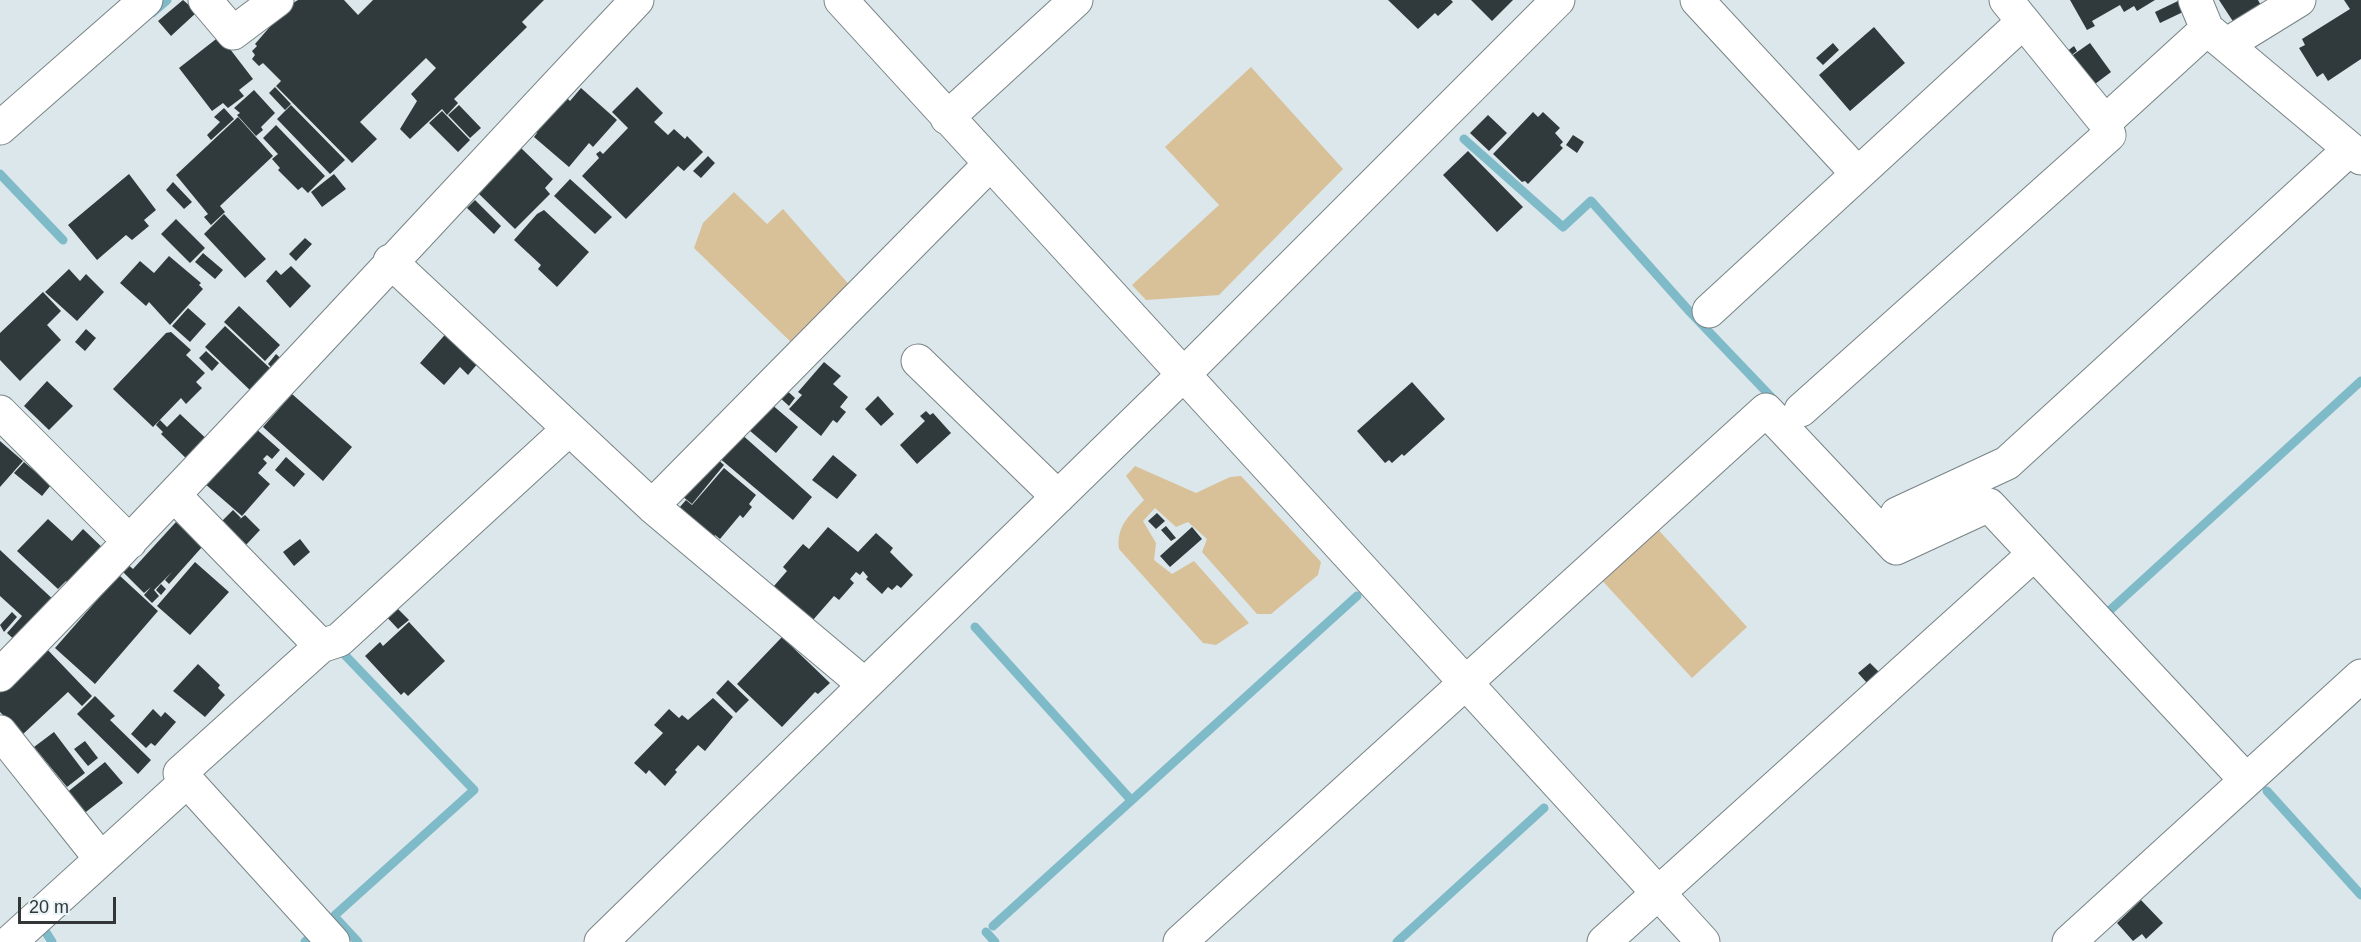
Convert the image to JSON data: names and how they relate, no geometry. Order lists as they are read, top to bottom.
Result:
{
  "scale_bar": "20 m"
}
